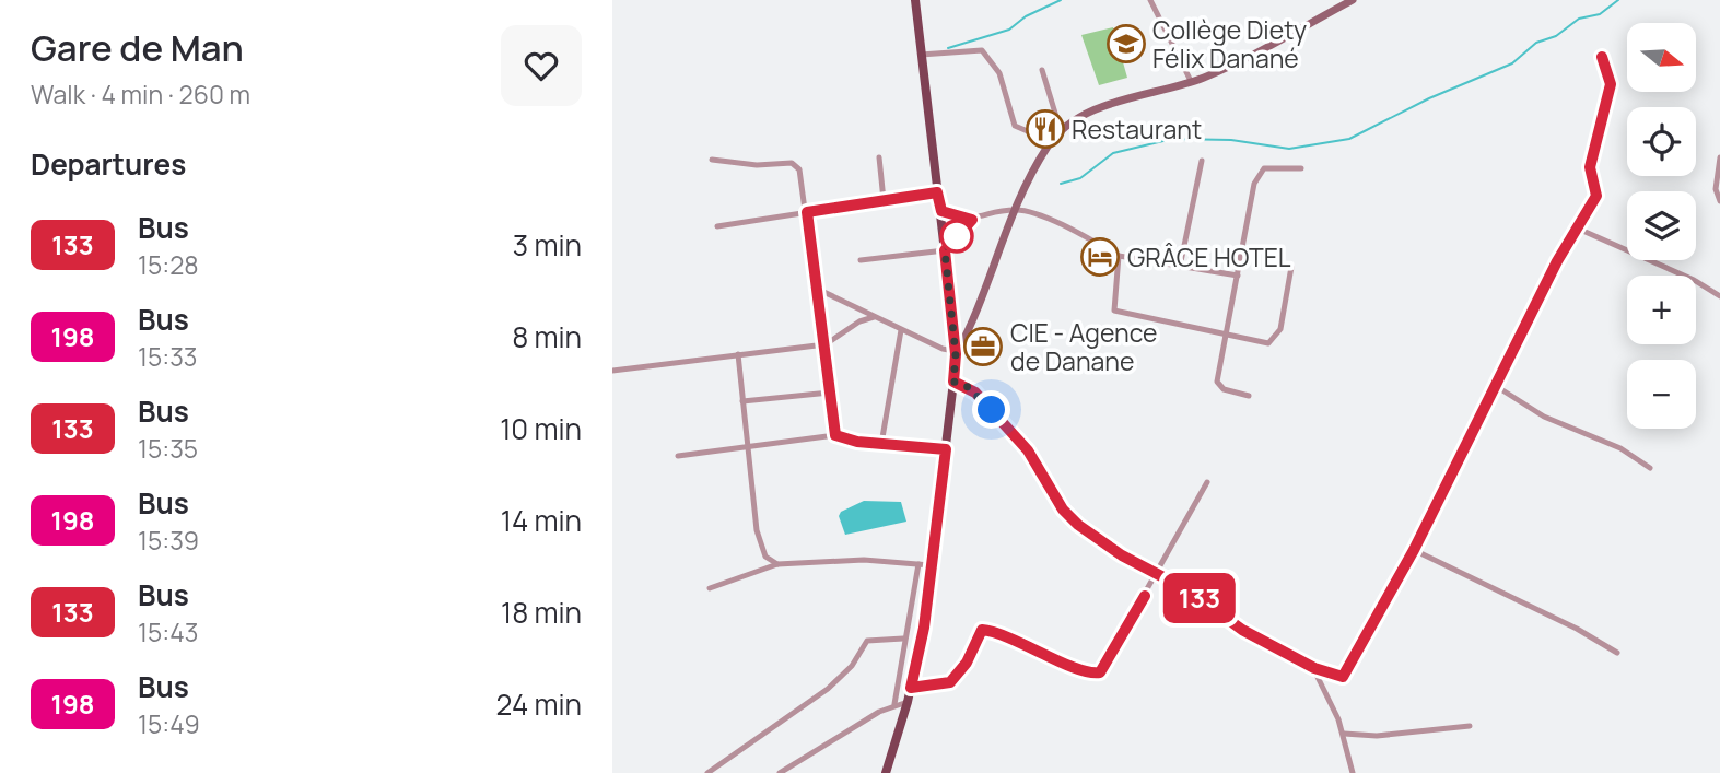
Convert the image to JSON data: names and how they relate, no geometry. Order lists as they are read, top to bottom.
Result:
{
  "places": {
    "school or university": ["Collège Diety Félix Danané"],
    "restaurant": ["Restaurant"],
    "hotel": ["GRÂCE HOTEL"],
    "office": ["CIE - Agence de Danane"]
  },
  "lines": ["bus line 133"],
  "north": "right",
  "page": {
    "heading": [
      ["Gare de Man", "Walk · 4 min · 260 m"],
      "Departures"
    ],
    "on_map": "133",
    "map_buttons": ["+", "−"],
    "list": [
      {
        "mark": "133",
        "name": "Bus",
        "note": "15:28",
        "value": "3 min"
      },
      {
        "mark": "198",
        "name": "Bus",
        "note": "15:33",
        "value": "8 min"
      },
      {
        "mark": "133",
        "name": "Bus",
        "note": "15:35",
        "value": "10 min"
      },
      {
        "mark": "198",
        "name": "Bus",
        "note": "15:39",
        "value": "14 min"
      },
      {
        "mark": "133",
        "name": "Bus",
        "note": "15:43",
        "value": "18 min"
      },
      {
        "mark": "198",
        "name": "Bus",
        "note": "15:49",
        "value": "24 min"
      }
    ]
  }
}
